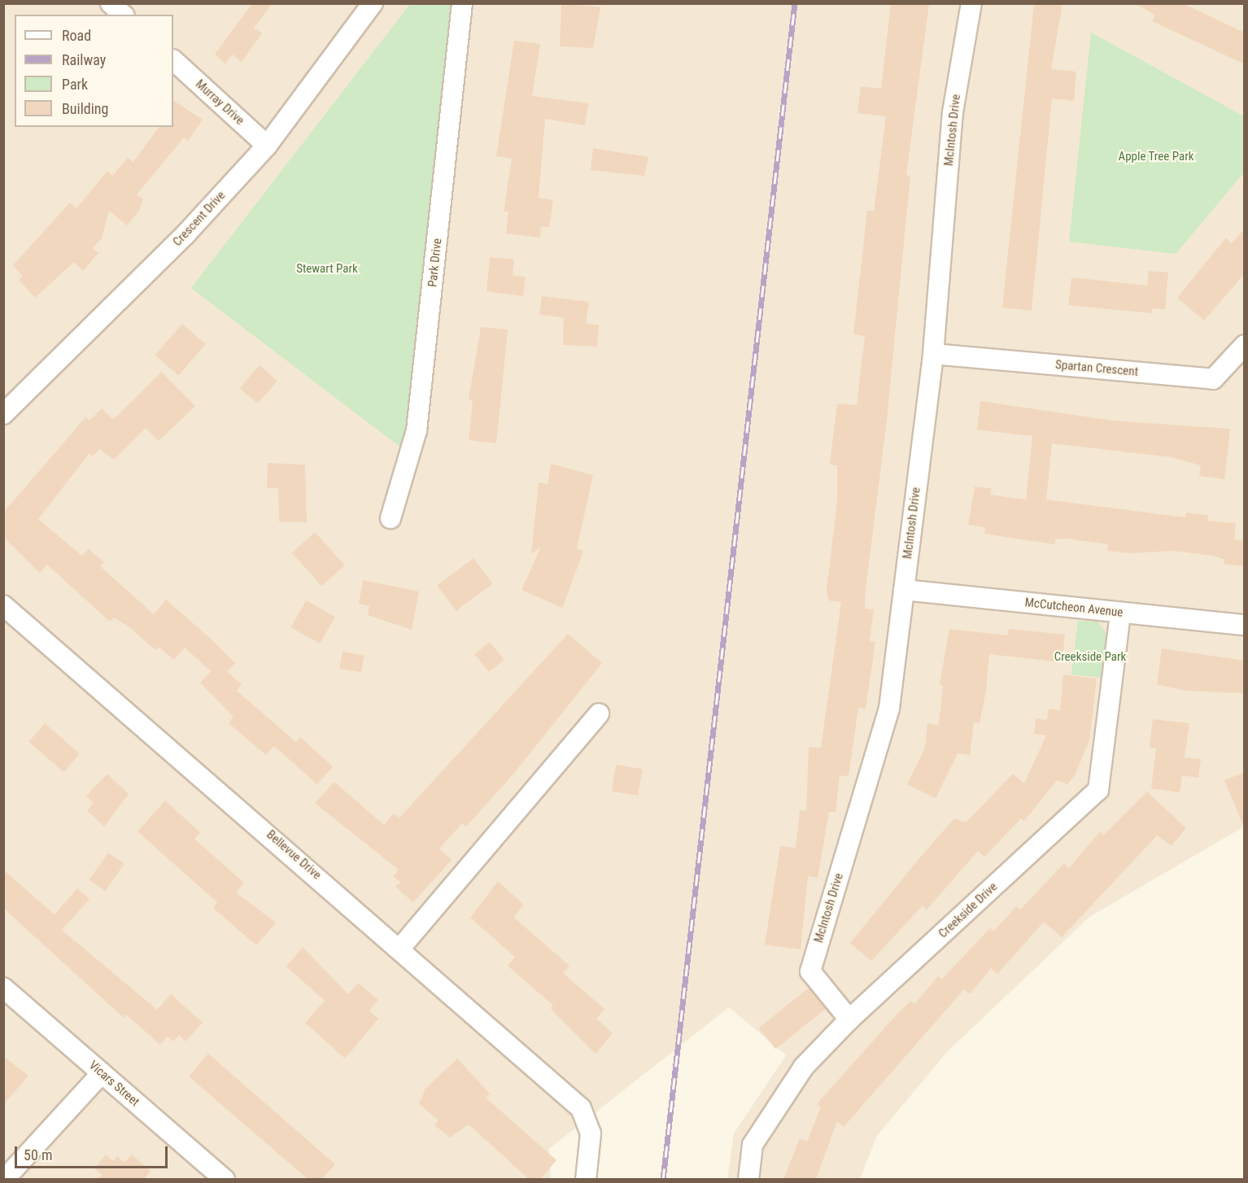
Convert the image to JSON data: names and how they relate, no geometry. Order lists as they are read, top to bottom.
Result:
{
  "streets": {
    "street": [
      "Murray Drive",
      "McIntosh Drive",
      "Crescent Drive",
      "Park Drive",
      "Spartan Crescent",
      "McCutcheon Avenue",
      "Bellevue Drive",
      "Creekside Drive",
      "Vicars Street"
    ]
  },
  "crossings": [
    ["Murray Drive", "Crescent Drive"],
    ["McIntosh Drive", "Spartan Crescent"],
    ["McIntosh Drive", "McCutcheon Avenue"],
    ["McIntosh Drive", "Creekside Drive"],
    ["McCutcheon Avenue", "Creekside Drive"]
  ],
  "parks": ["Apple Tree Park", "Stewart Park", "Creekside Park"],
  "legend": [
    "Road",
    "Railway",
    "Park",
    "Building"
  ],
  "scale_bar": "50 m"
}
